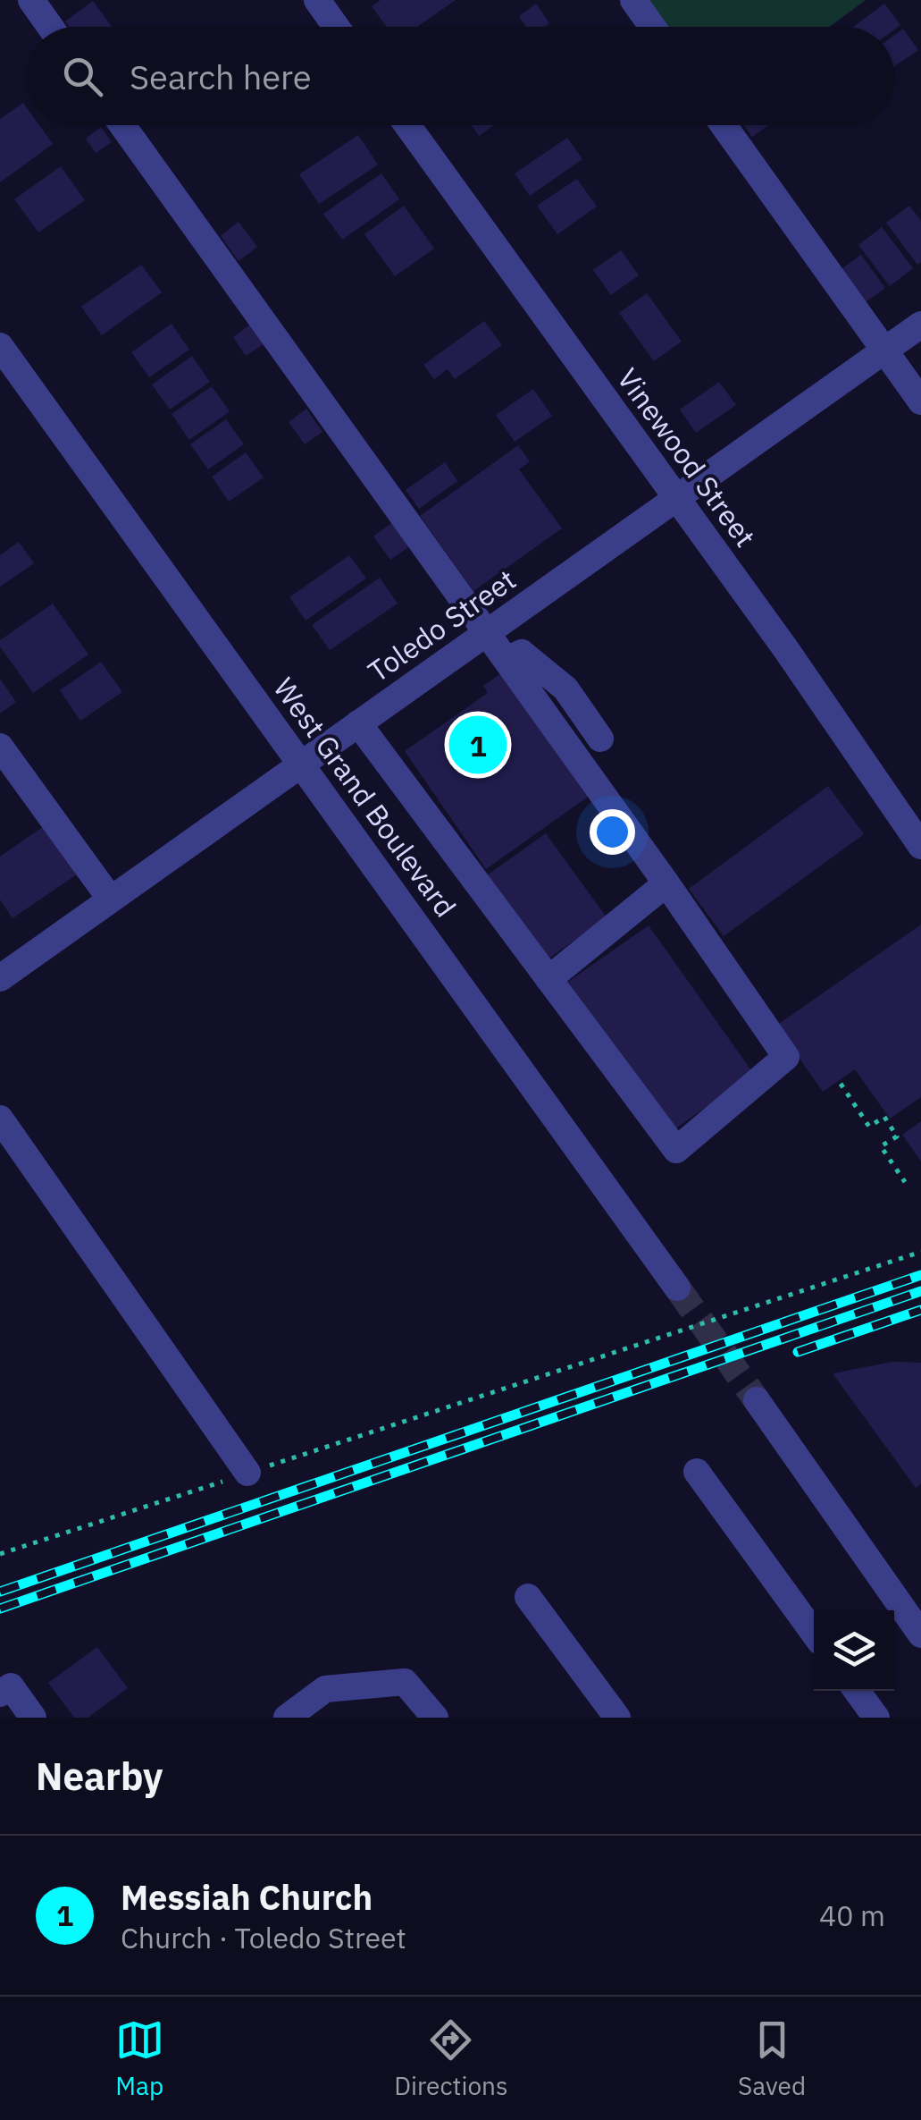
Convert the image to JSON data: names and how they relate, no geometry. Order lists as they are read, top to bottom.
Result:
{
  "streets": {
    "street": ["Vinewood Street", "Toledo Street", "West Grand Boulevard"]
  },
  "crossings": [
    ["Vinewood Street", "Toledo Street"],
    ["Toledo Street", "West Grand Boulevard"]
  ],
  "page": {
    "search": "Search here",
    "pins": "1",
    "heading": "Nearby",
    "list": [
      {
        "mark": "1",
        "name": "Messiah Church",
        "note": "Church · Toledo Street",
        "value": "40 m"
      }
    ],
    "nav": ["Map", "Directions", "Saved"]
  }
}
